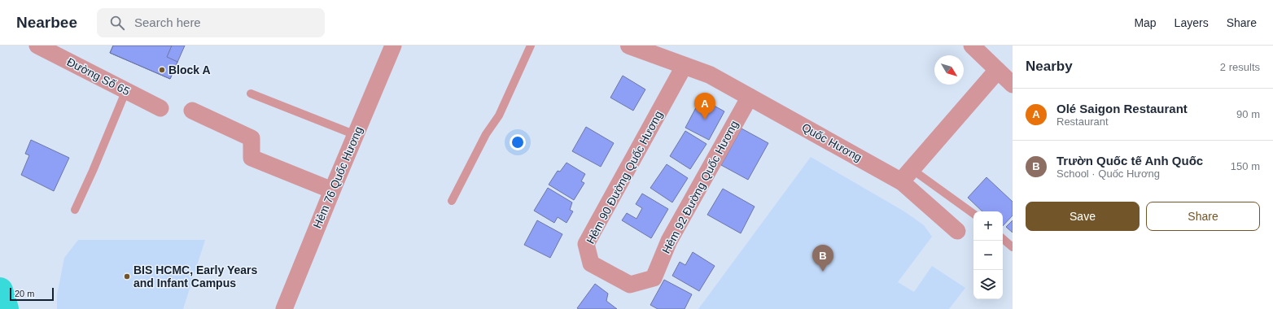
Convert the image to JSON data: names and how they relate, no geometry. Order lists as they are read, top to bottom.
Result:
{
  "streets": {
    "street": [
      "Đường Số 65",
      "Quốc Hương",
      "Hẻm 76 Quốc Hương",
      "Hẻm 90 Đường Quốc Hương",
      "Hẻm 92 Đường Quốc Hương"
    ]
  },
  "crossings": [
    ["Quốc Hương", "Hẻm 90 Đường Quốc Hương"],
    ["Quốc Hương", "Hẻm 92 Đường Quốc Hương"],
    ["Hẻm 90 Đường Quốc Hương", "Hẻm 92 Đường Quốc Hương"]
  ],
  "places": ["Block A", "BIS HCMC, Early Years and Infant Campus"],
  "scale_bar": "20 m",
  "north": "bottom right",
  "page": {
    "header": "Nearbee",
    "search": "Search here",
    "nav": ["Map", "Layers", "Share"],
    "heading": ["Nearby", "2 results"],
    "list": [
      {
        "mark": "A",
        "name": "Olé Saigon Restaurant",
        "note": "Restaurant",
        "value": "90 m"
      },
      {
        "mark": "B",
        "name": "Trườn Quốc tế Anh Quốc",
        "note": "School · Quốc Hương",
        "value": "150 m"
      }
    ],
    "pins": ["A", "B"],
    "buttons": ["Save", "Share"],
    "map_buttons": ["+", "−"],
    "scale": "20 m"
  }
}
